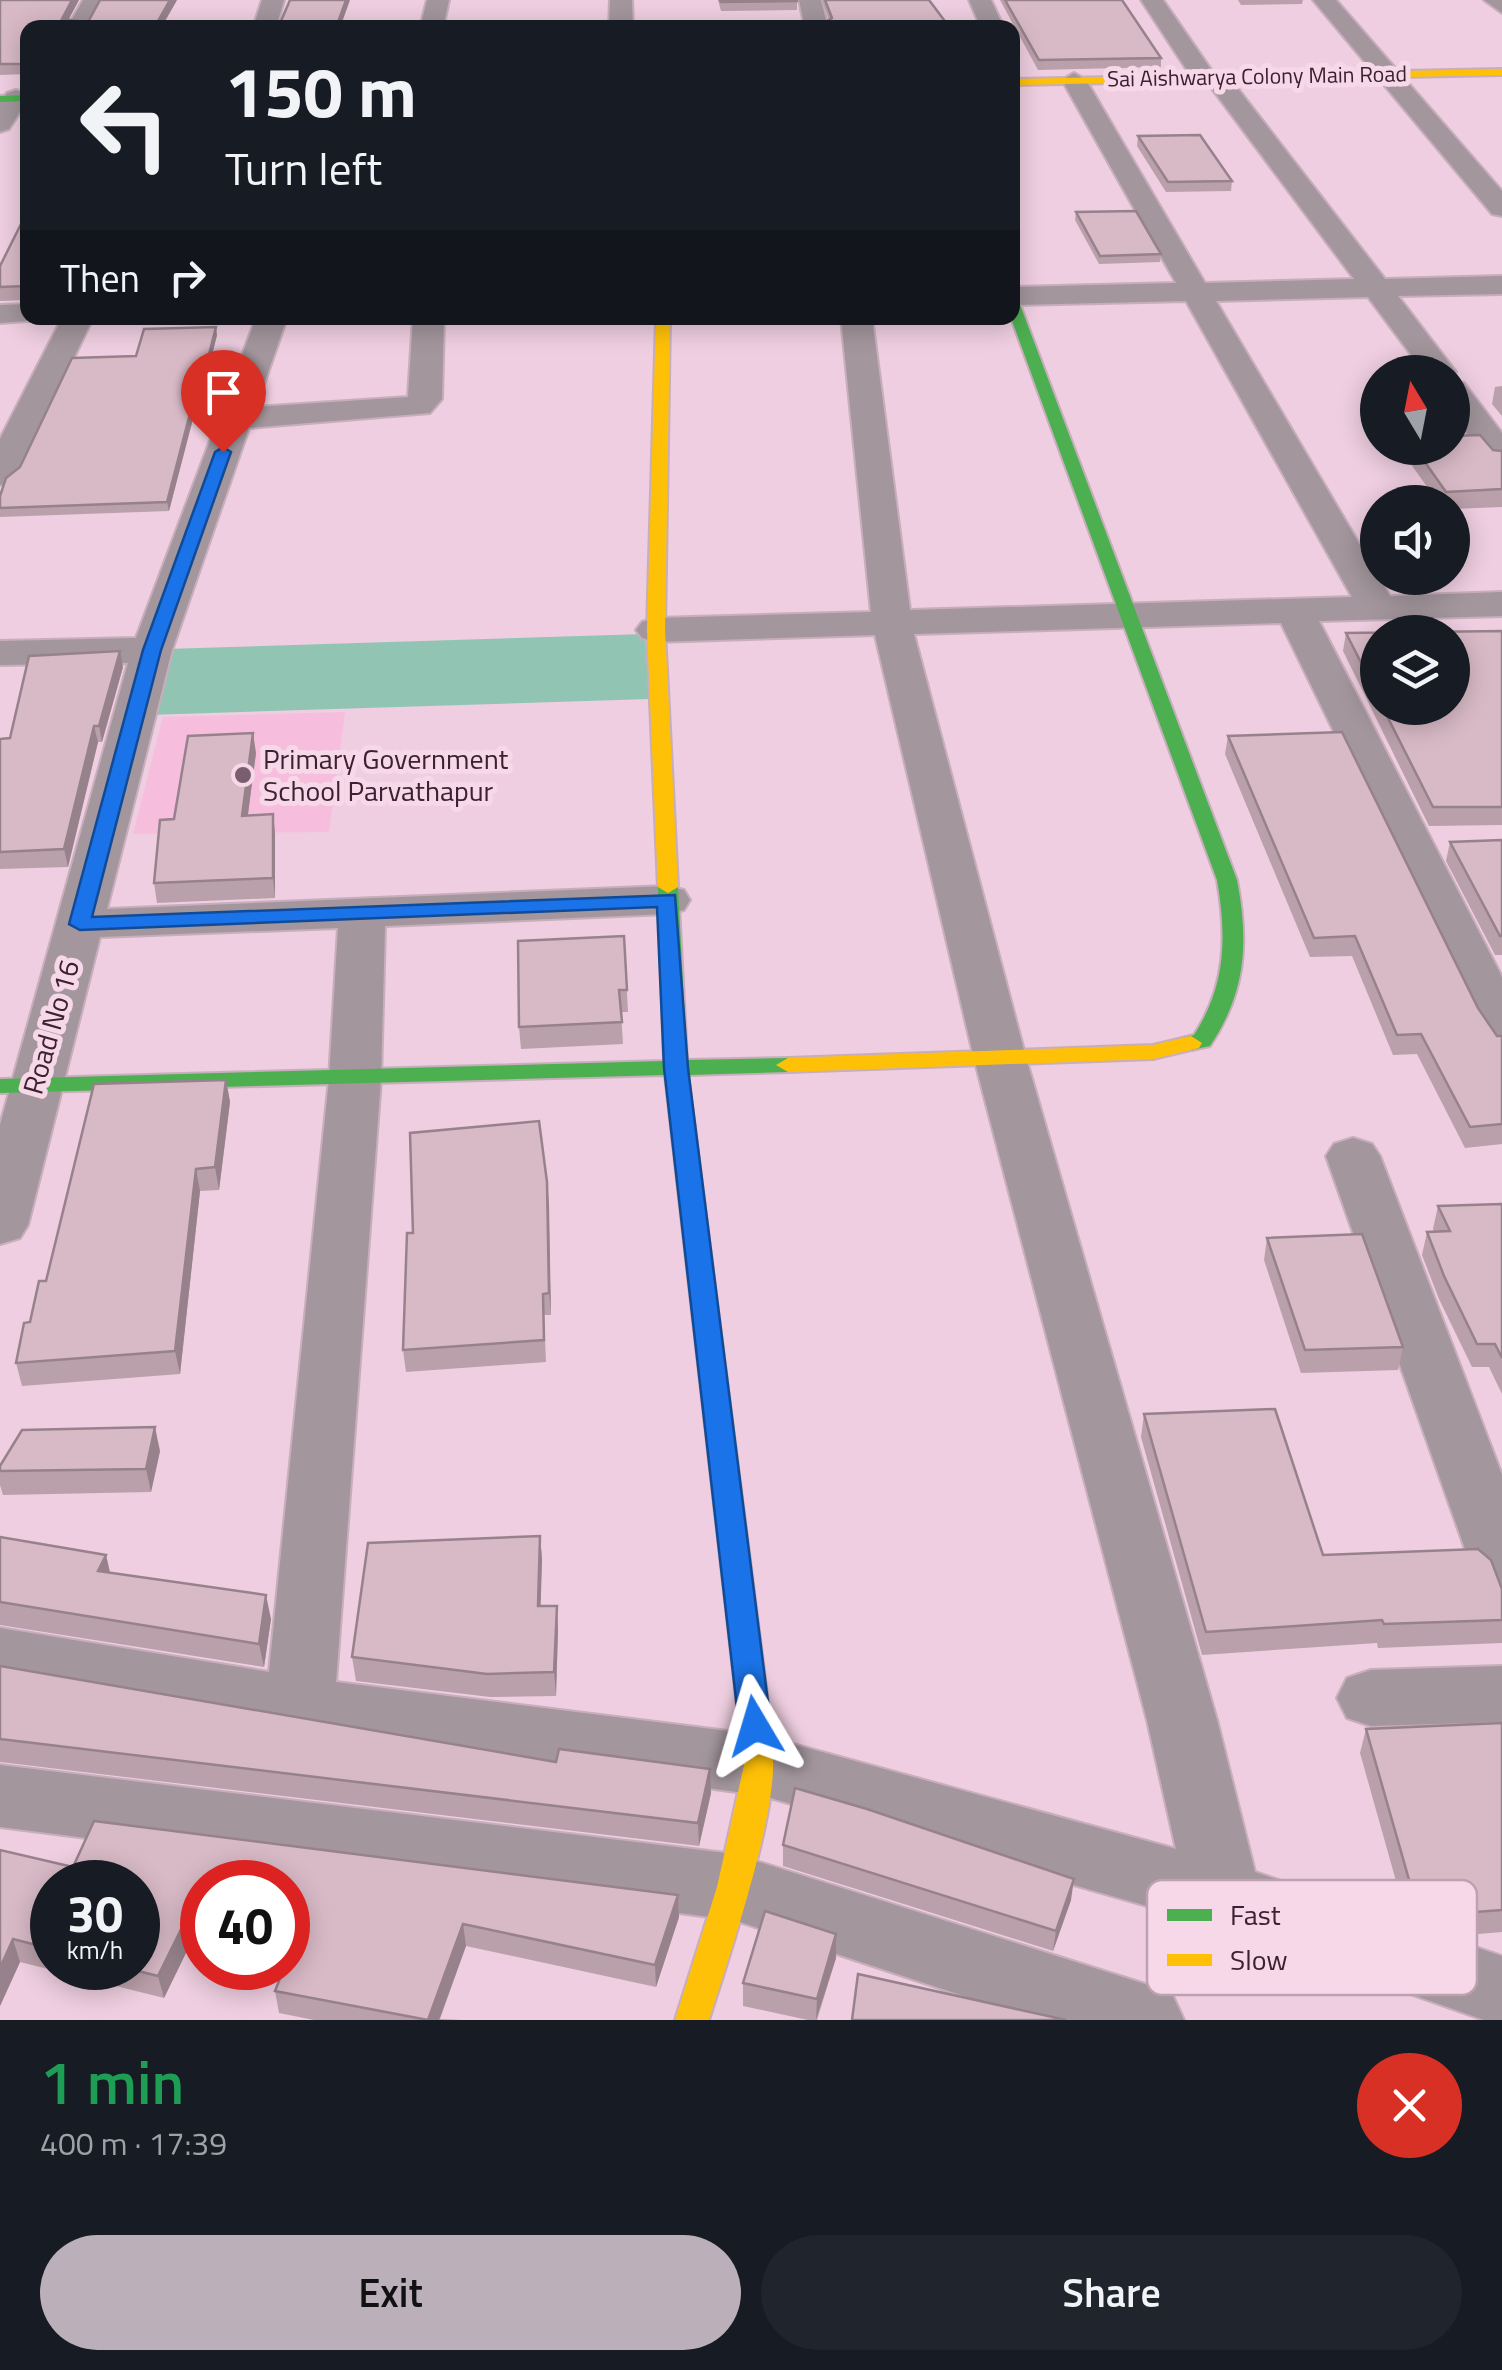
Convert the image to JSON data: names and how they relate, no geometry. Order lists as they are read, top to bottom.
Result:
{
  "streets": {
    "street": ["Sai Aishwarya Colony Main Road", "Road No 16"]
  },
  "places": ["Primary Government School Parvathapur"],
  "legend": ["Fast", "Slow"],
  "north": "top",
  "page": {
    "turn": ["150 m", "Turn left"],
    "then": "Then",
    "speed": "30 km/h",
    "limit": "40",
    "heading": ["1 min", "400 m · 17:39"],
    "buttons": ["Exit", "Share"]
  }
}
